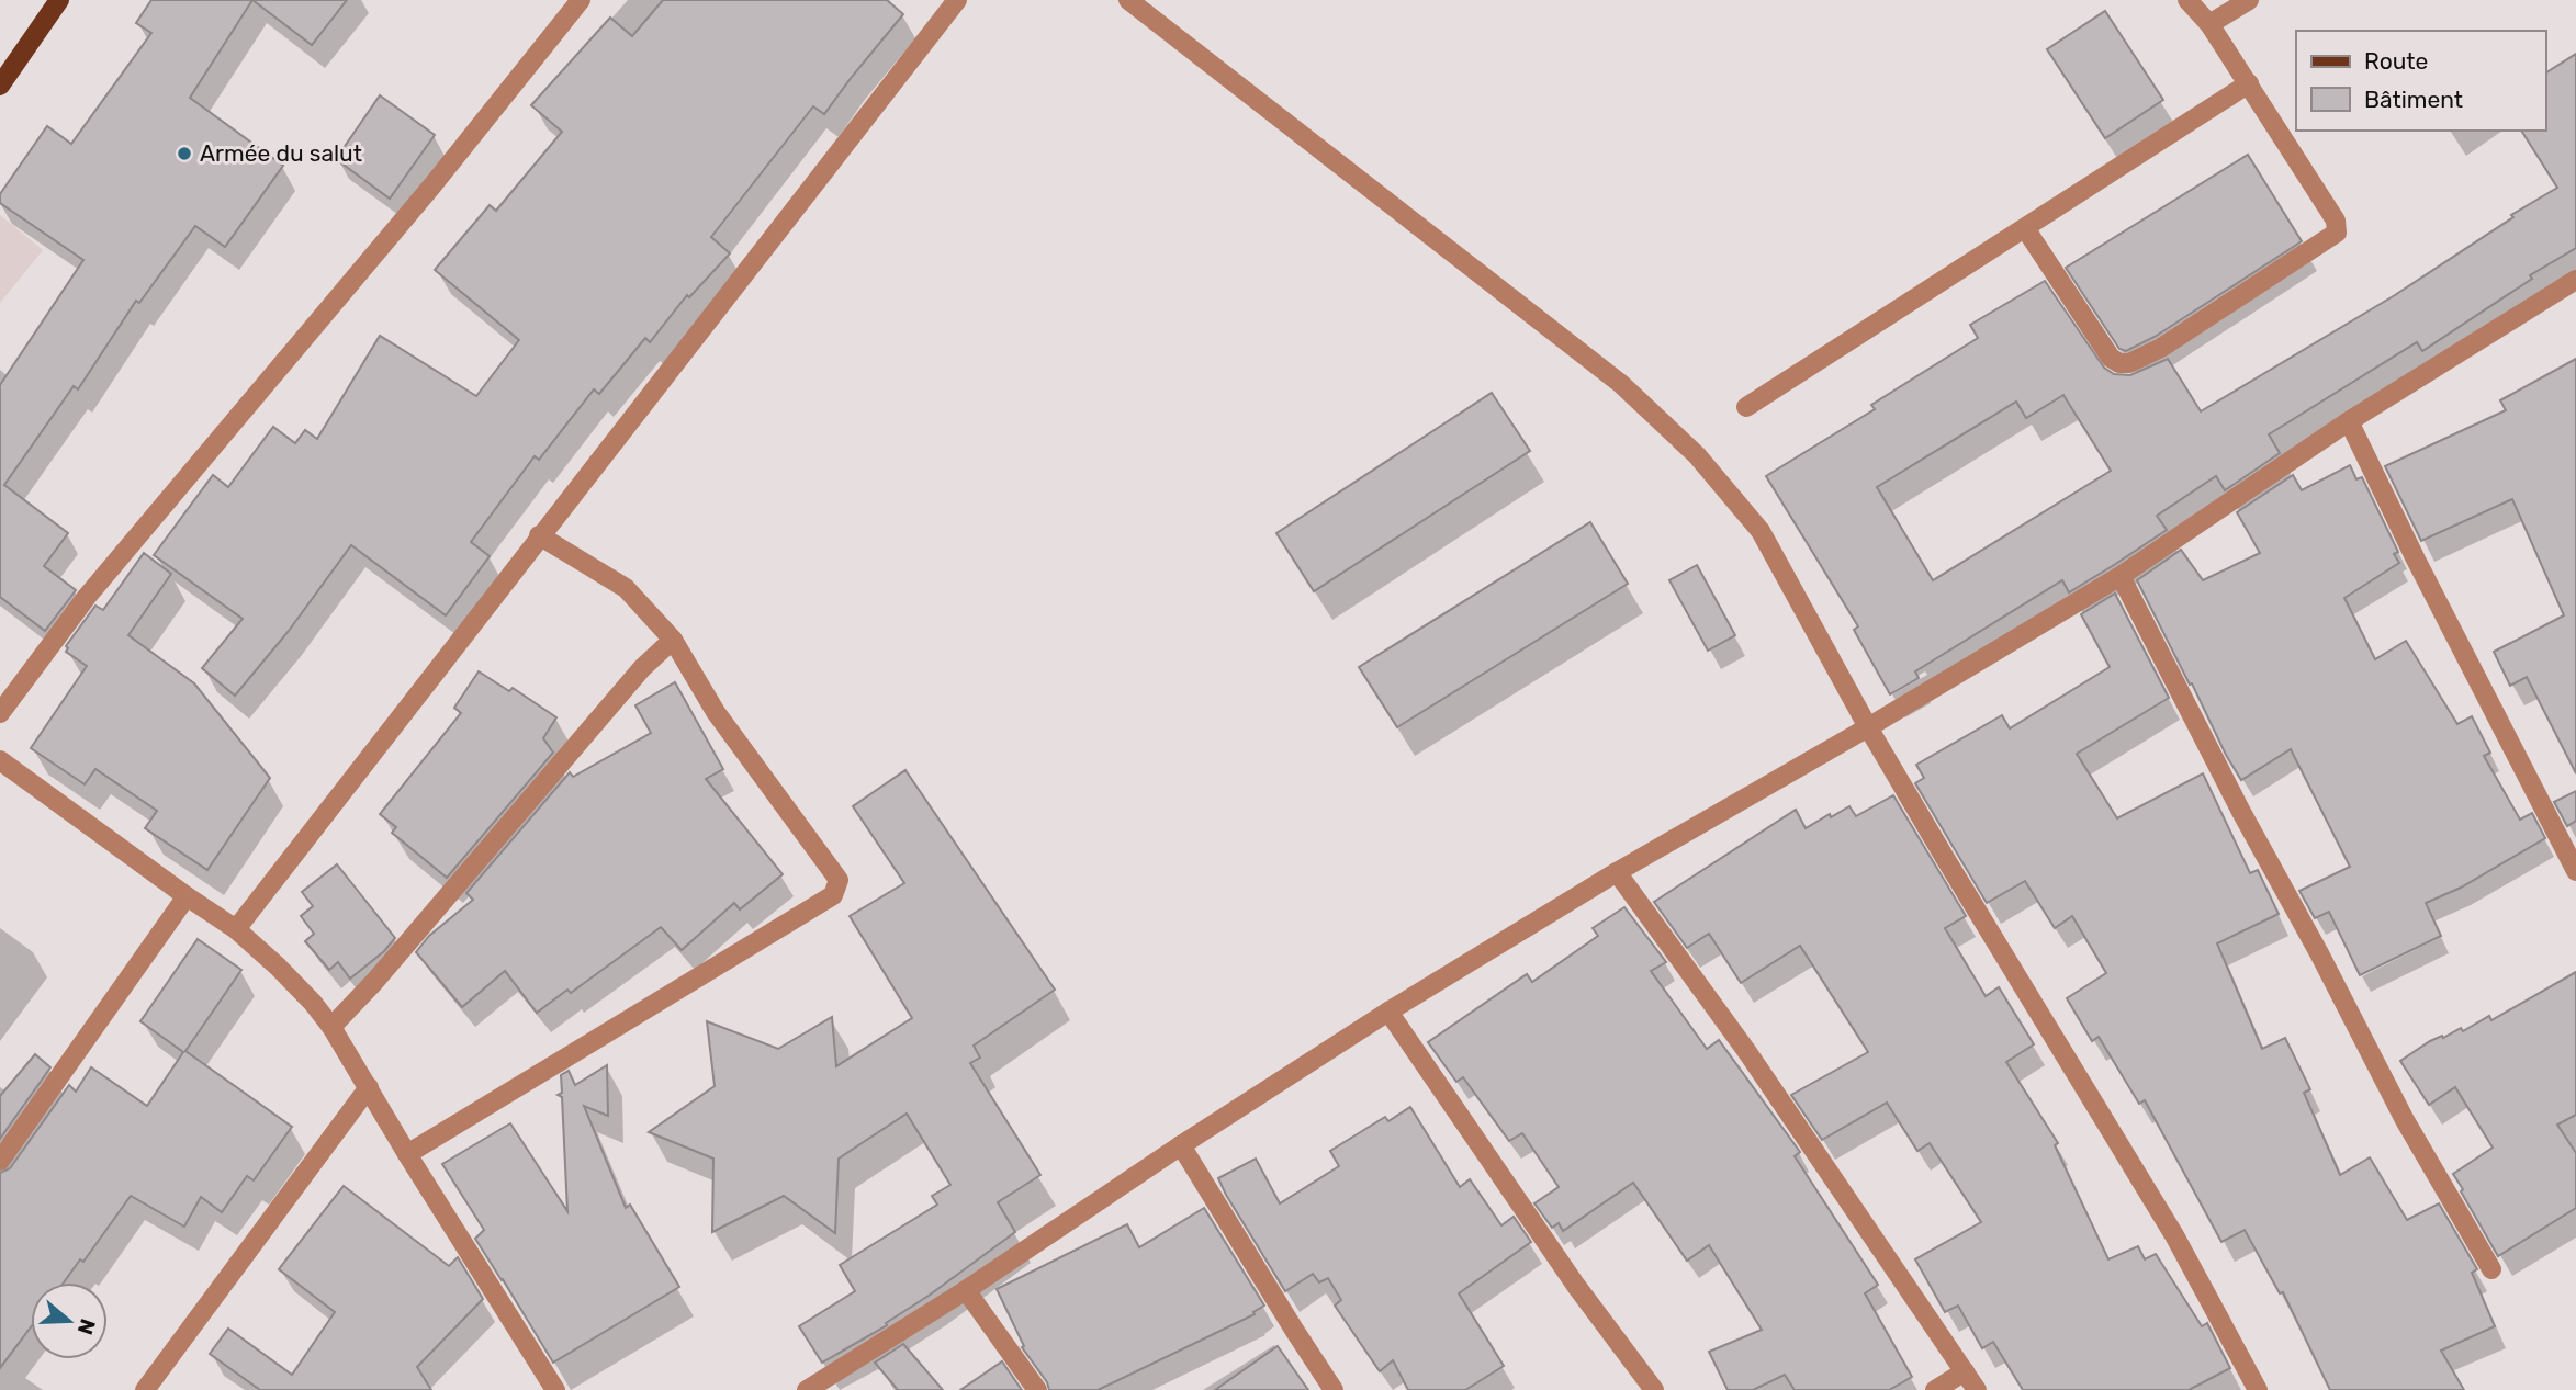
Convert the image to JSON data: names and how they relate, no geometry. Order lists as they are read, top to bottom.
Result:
{
  "places": ["Armée du salut"],
  "legend": ["Route", "Bâtiment"],
  "north": "right"
}
